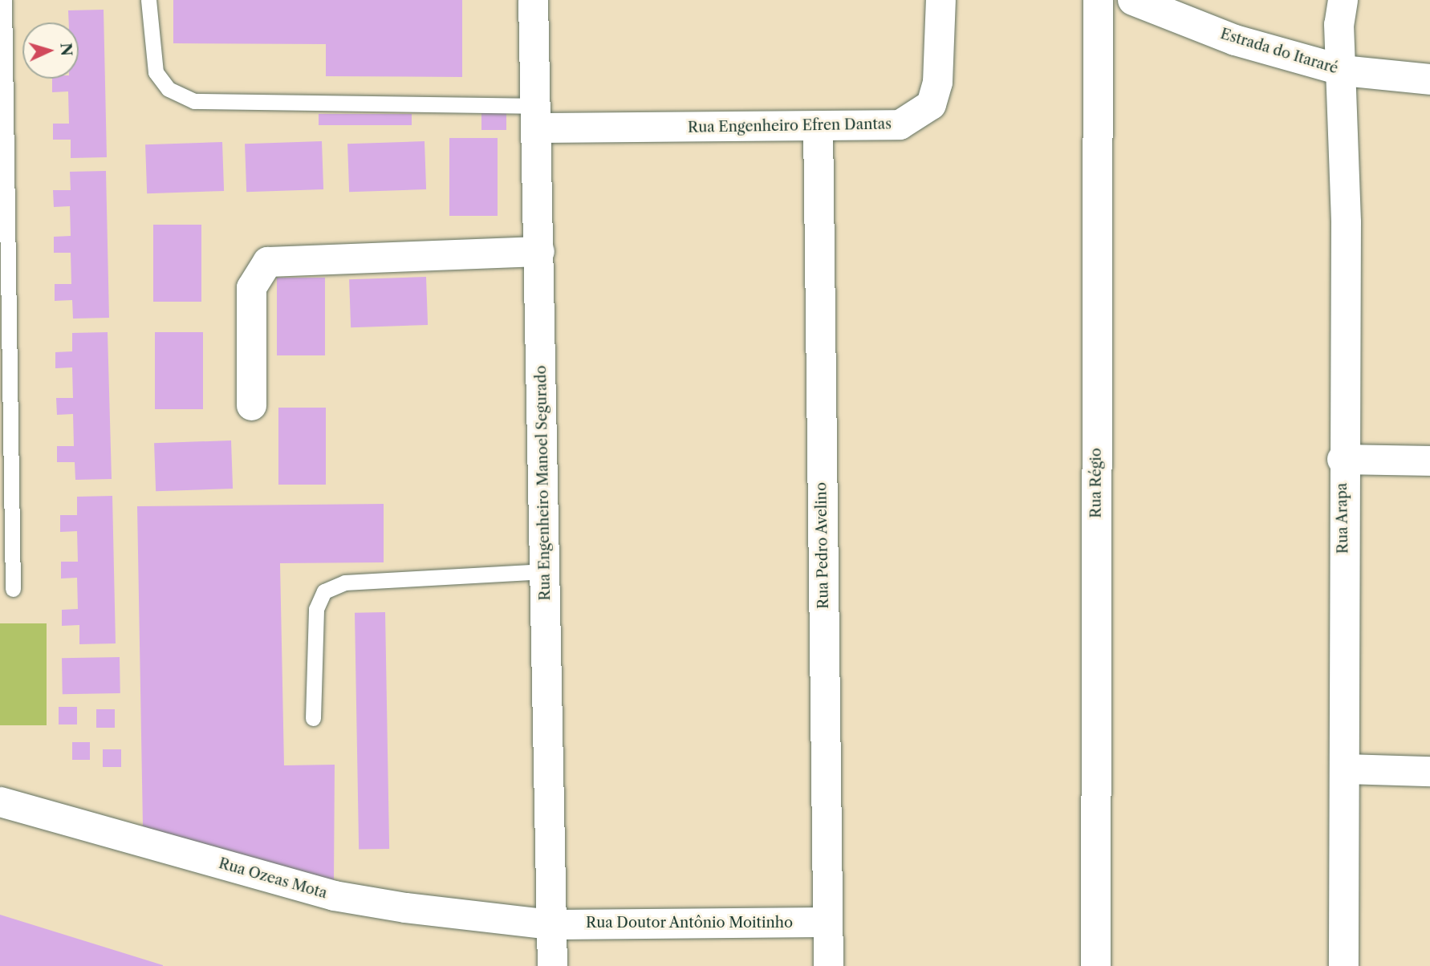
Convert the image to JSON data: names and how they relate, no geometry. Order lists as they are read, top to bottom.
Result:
{
  "streets": {
    "main road": ["Estrada do Itararé"],
    "street": [
      "Rua Engenheiro Efren Dantas",
      "Rua Engenheiro Manoel Segurado",
      "Rua Régio",
      "Rua Arapa",
      "Rua Pedro Avelino",
      "Rua Ozeas Mota",
      "Rua Doutor Antônio Moitinho"
    ]
  },
  "crossings": [
    ["Estrada do Itararé", "Rua Arapa"],
    ["Rua Engenheiro Efren Dantas", "Rua Engenheiro Manoel Segurado"],
    ["Rua Engenheiro Efren Dantas", "Rua Pedro Avelino"],
    ["Rua Engenheiro Manoel Segurado", "Rua Ozeas Mota"],
    ["Rua Engenheiro Manoel Segurado", "Rua Doutor Antônio Moitinho"],
    ["Rua Pedro Avelino", "Rua Doutor Antônio Moitinho"],
    ["Rua Ozeas Mota", "Rua Doutor Antônio Moitinho"]
  ],
  "north": "right"
}
